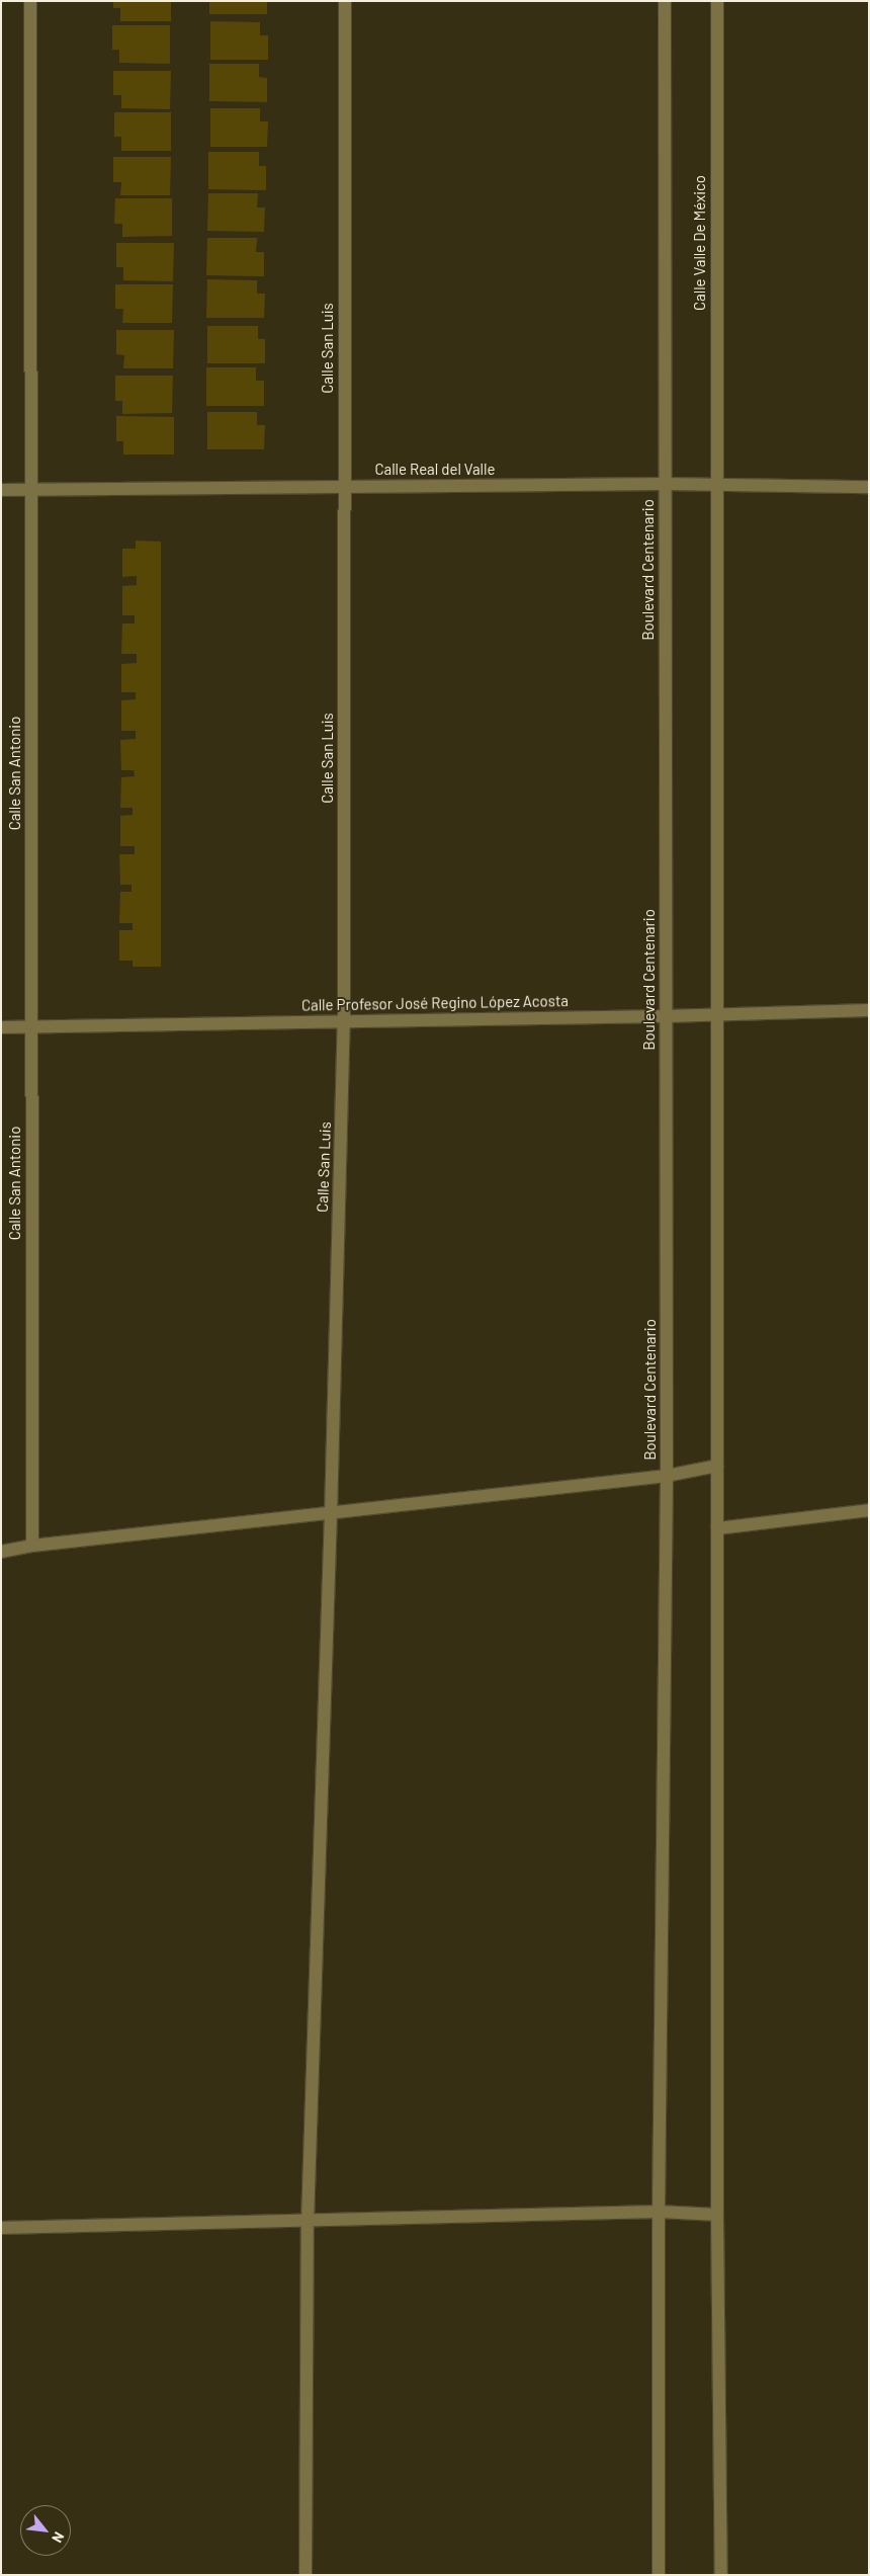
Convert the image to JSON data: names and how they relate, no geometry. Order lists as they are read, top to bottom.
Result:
{
  "streets": {
    "street": [
      "Calle Valle De México",
      "Calle San Luis",
      "Calle Real del Valle",
      "Boulevard Centenario",
      "Calle San Antonio",
      "Calle Profesor José Regino López Acosta"
    ]
  },
  "crossings": [
    ["Calle Valle De México", "Calle Real del Valle"],
    ["Calle San Luis", "Calle Real del Valle"],
    ["Calle San Luis", "Calle Profesor José Regino López Acosta"],
    ["Calle Real del Valle", "Boulevard Centenario"],
    ["Calle Real del Valle", "Calle San Antonio"],
    ["Boulevard Centenario", "Calle Profesor José Regino López Acosta"],
    ["Calle San Antonio", "Calle Profesor José Regino López Acosta"]
  ],
  "north": "bottom right"
}
